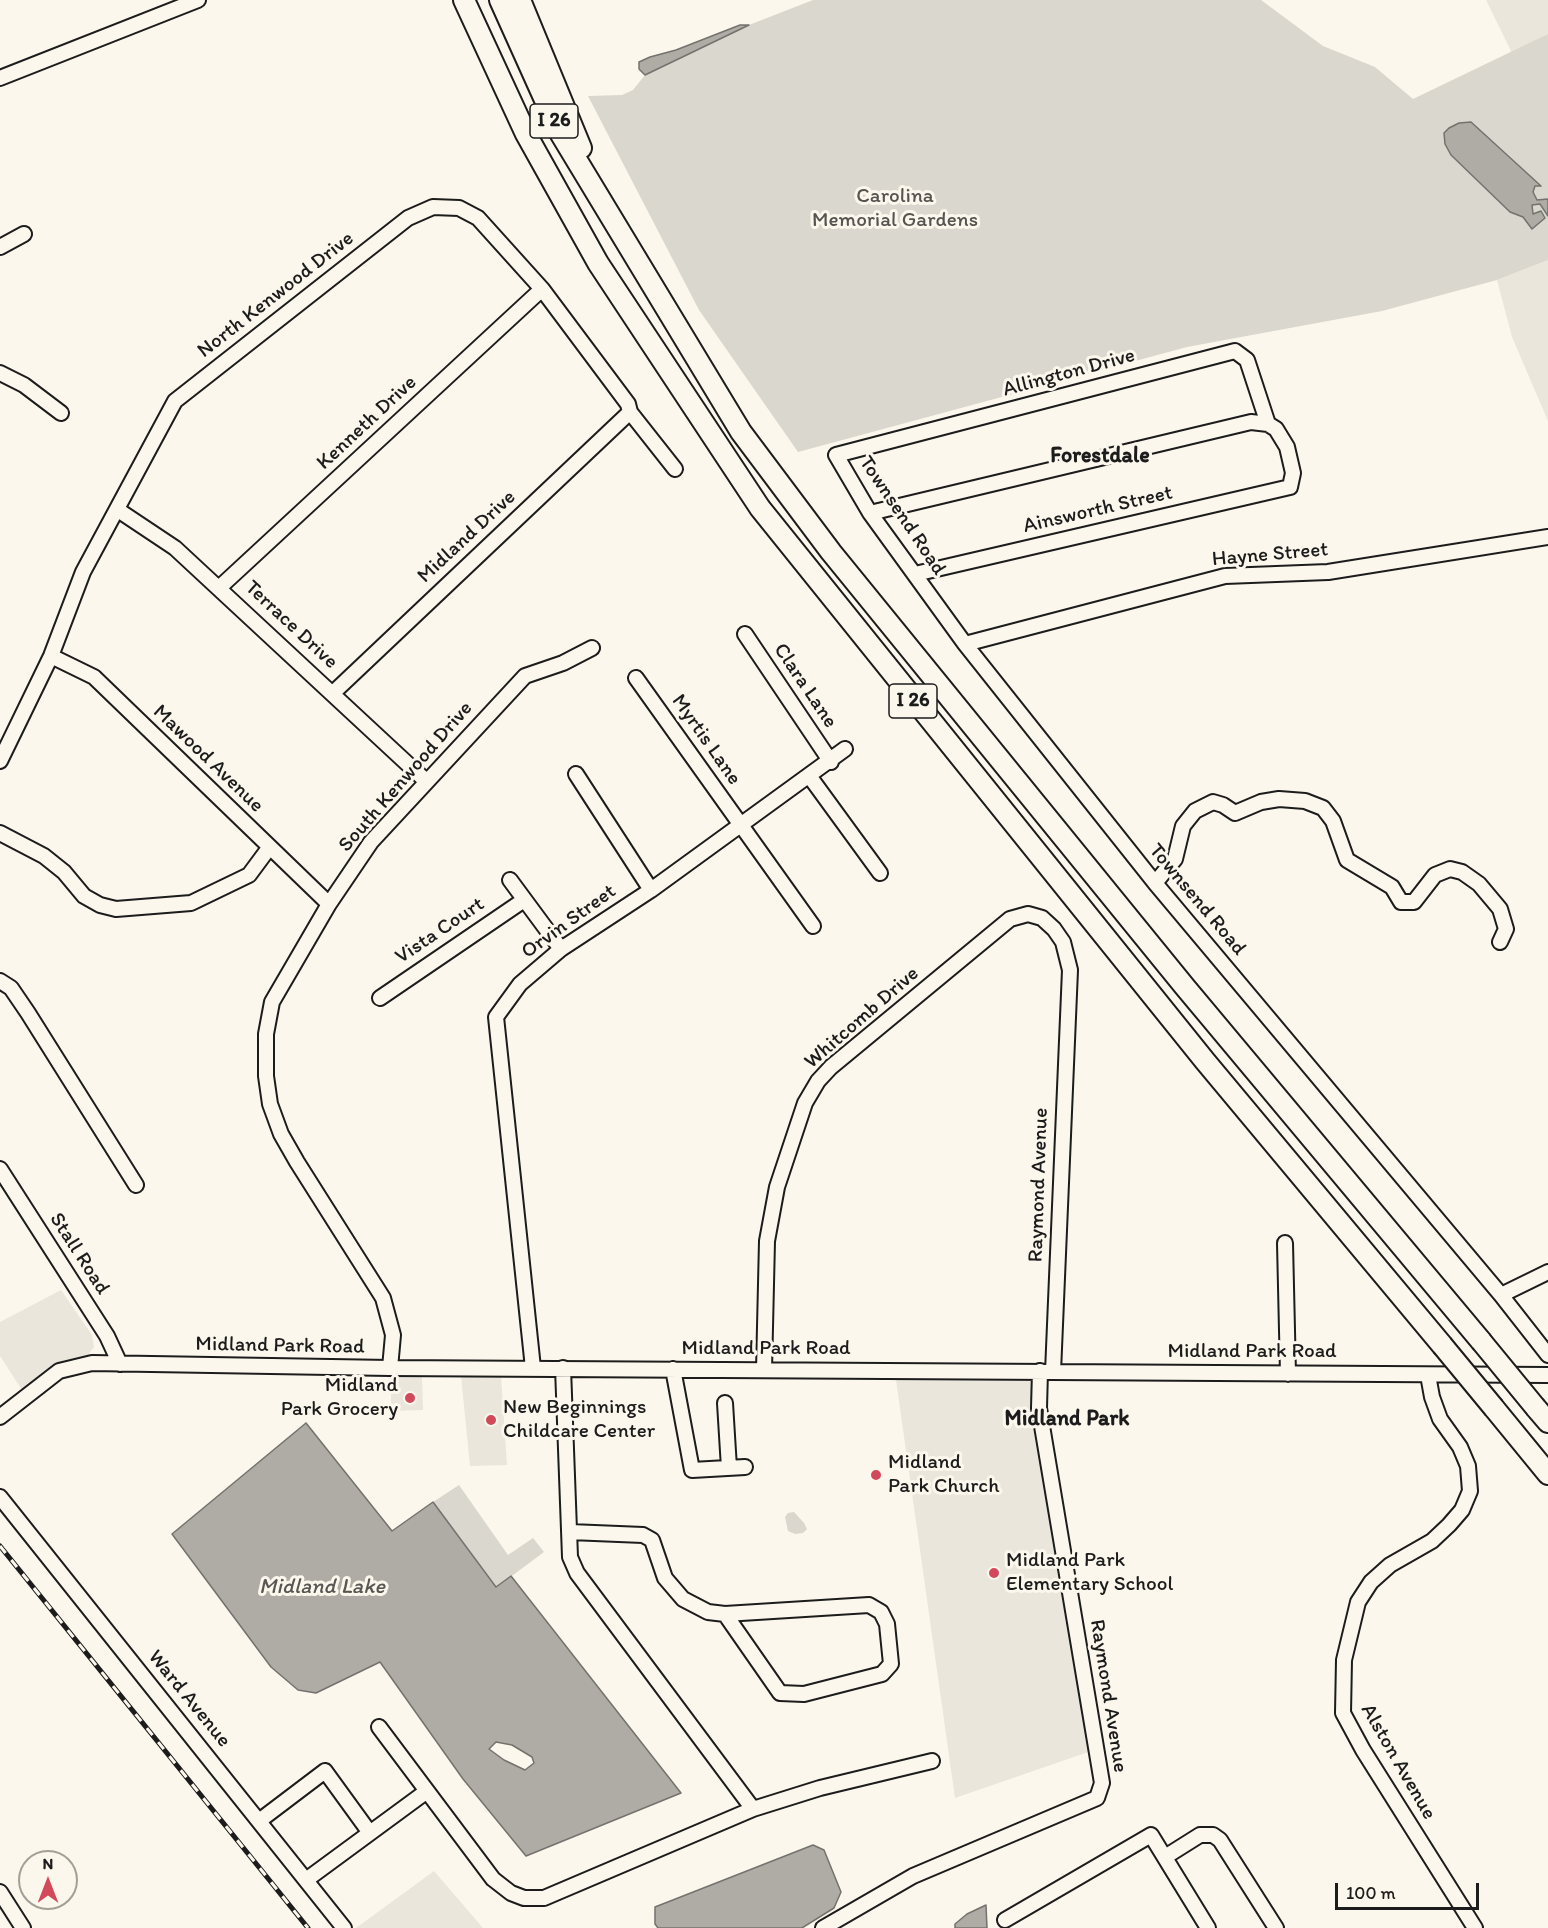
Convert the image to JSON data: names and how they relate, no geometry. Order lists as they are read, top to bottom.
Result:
{
  "streets": {
    "highway": ["I 26"],
    "street": [
      "North Kenwood Drive",
      "Allington Drive",
      "Kenneth Drive",
      "Ainsworth Street",
      "Townsend Road",
      "Midland Drive",
      "Hayne Street",
      "Terrace Drive",
      "Clara Lane",
      "Myrtis Lane",
      "Mawood Avenue",
      "South Kenwood Drive",
      "Orvin Street",
      "Vista Court",
      "Whitcomb Drive",
      "Raymond Avenue",
      "Stall Road",
      "Midland Park Road",
      "Ward Avenue",
      "Alston Avenue"
    ]
  },
  "crossings": [
    ["North Kenwood Drive", "Kenneth Drive"],
    ["North Kenwood Drive", "Midland Drive"],
    ["North Kenwood Drive", "Terrace Drive"],
    ["North Kenwood Drive", "Mawood Avenue"],
    ["Allington Drive", "Ainsworth Street"],
    ["Allington Drive", "Townsend Road"],
    ["Kenneth Drive", "Terrace Drive"],
    ["Ainsworth Street", "Townsend Road"],
    ["Townsend Road", "Hayne Street"],
    ["Midland Drive", "Terrace Drive"],
    ["Terrace Drive", "South Kenwood Drive"],
    ["Clara Lane", "Orvin Street"],
    ["Myrtis Lane", "Orvin Street"],
    ["Mawood Avenue", "South Kenwood Drive"],
    ["South Kenwood Drive", "Midland Park Road"],
    ["Orvin Street", "Midland Park Road"],
    ["Whitcomb Drive", "Raymond Avenue"],
    ["Whitcomb Drive", "Midland Park Road"],
    ["Raymond Avenue", "Midland Park Road"],
    ["Stall Road", "Midland Park Road"],
    ["Midland Park Road", "Alston Avenue"]
  ],
  "districts": ["Forestdale", "Midland Park"],
  "water": ["Midland Lake"],
  "parks": ["Carolina Memorial Gardens"],
  "places": [
    "Midland Park Grocery",
    "New Beginnings Childcare Center",
    "Midland Park Church",
    "Midland Park Elementary School"
  ],
  "scale_bar": "100 m",
  "north": "top"
}
